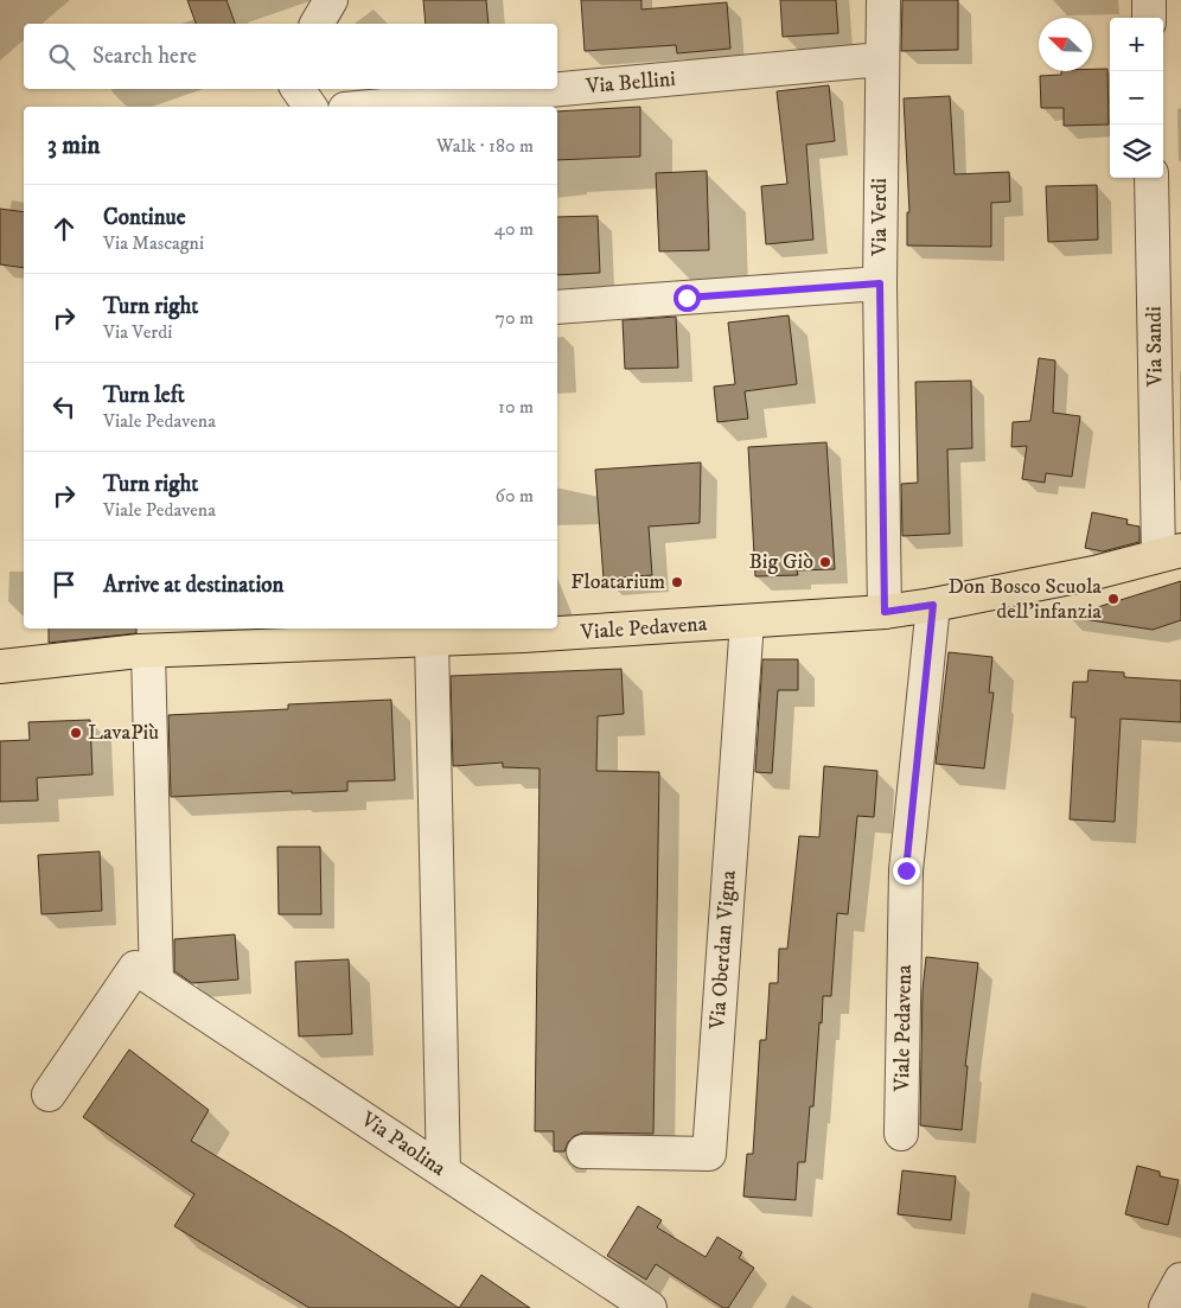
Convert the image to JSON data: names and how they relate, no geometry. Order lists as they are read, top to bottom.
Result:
{
  "streets": {
    "main road": ["Viale Pedavena"],
    "street": [
      "Via Bellini",
      "Via Verdi",
      "Via Sandi",
      "Via Oberdan Vigna",
      "Via Paolina"
    ]
  },
  "crossings": [
    ["Via Bellini", "Via Verdi"],
    ["Via Verdi", "Viale Pedavena"],
    ["Via Sandi", "Viale Pedavena"],
    ["Viale Pedavena", "Via Oberdan Vigna"]
  ],
  "places": [
    "Big Giò",
    "Floatarium",
    "Don Bosco Scuola dell'infanzia",
    "LavaPiù"
  ],
  "north": "top left",
  "page": {
    "map_buttons": ["+", "−"],
    "search": "Search here",
    "heading": ["3 min", "Walk · 180 m"],
    "list": [
      ["Continue", "Via Mascagni", "40 m"],
      ["Turn right", "Via Verdi", "70 m"],
      ["Turn left", "Viale Pedavena", "10 m"],
      ["Turn right", "Viale Pedavena", "60 m"],
      "Arrive at destination"
    ]
  }
}
